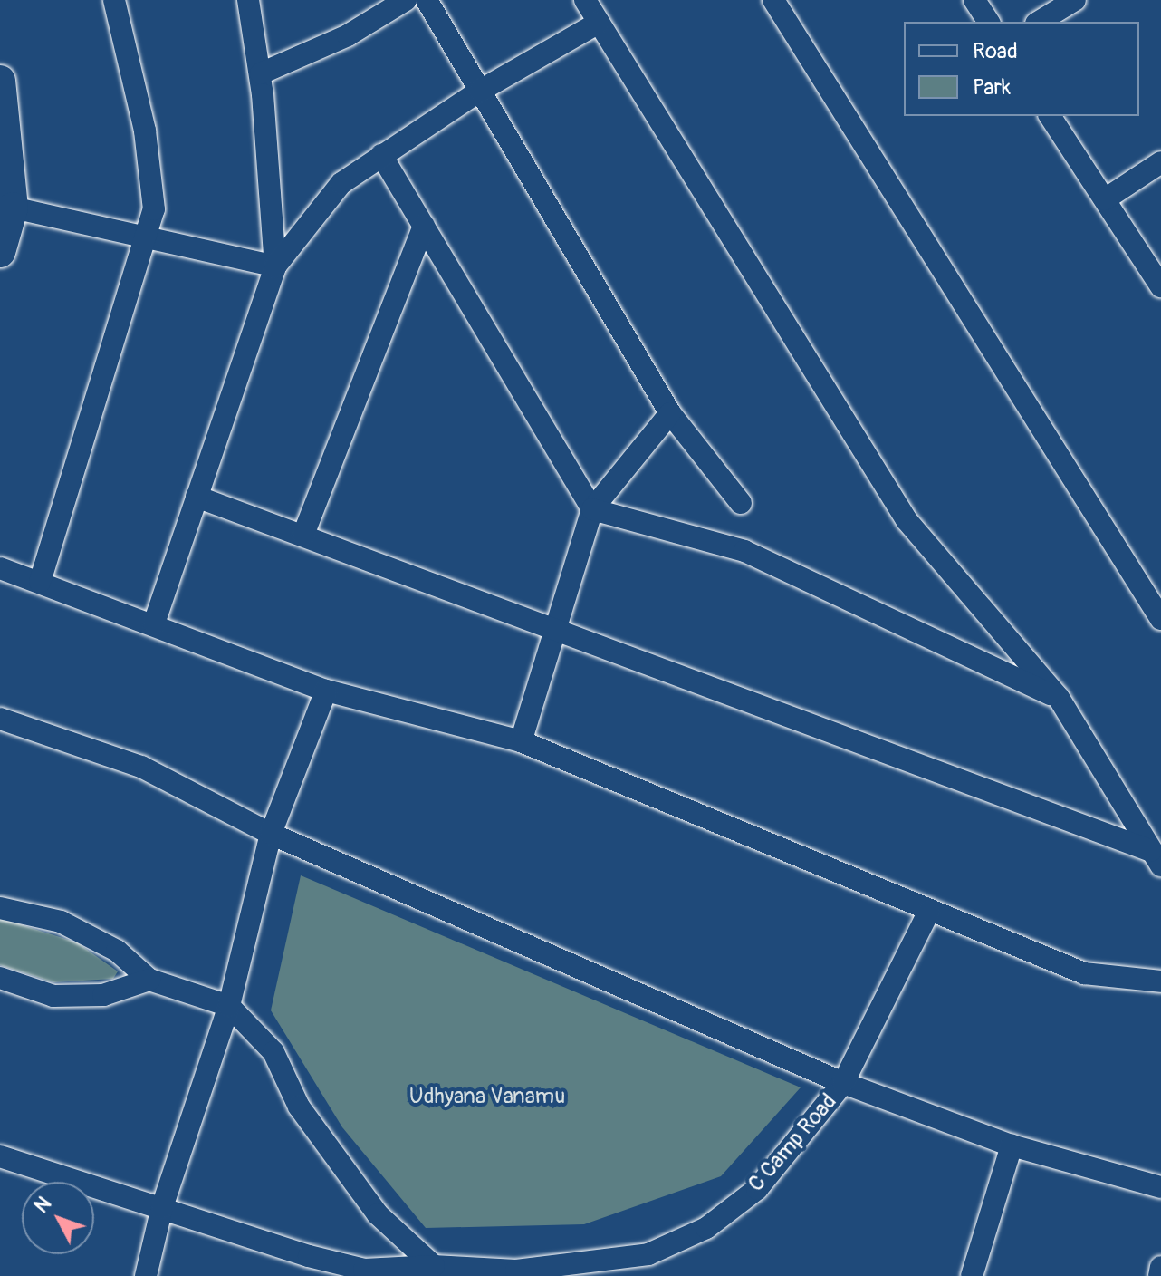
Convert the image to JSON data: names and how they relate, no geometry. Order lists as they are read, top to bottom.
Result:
{
  "streets": {
    "street": ["C Camp Road"]
  },
  "parks": ["Udhyana Vanamu"],
  "legend": ["Road", "Park"],
  "north": "top left"
}
